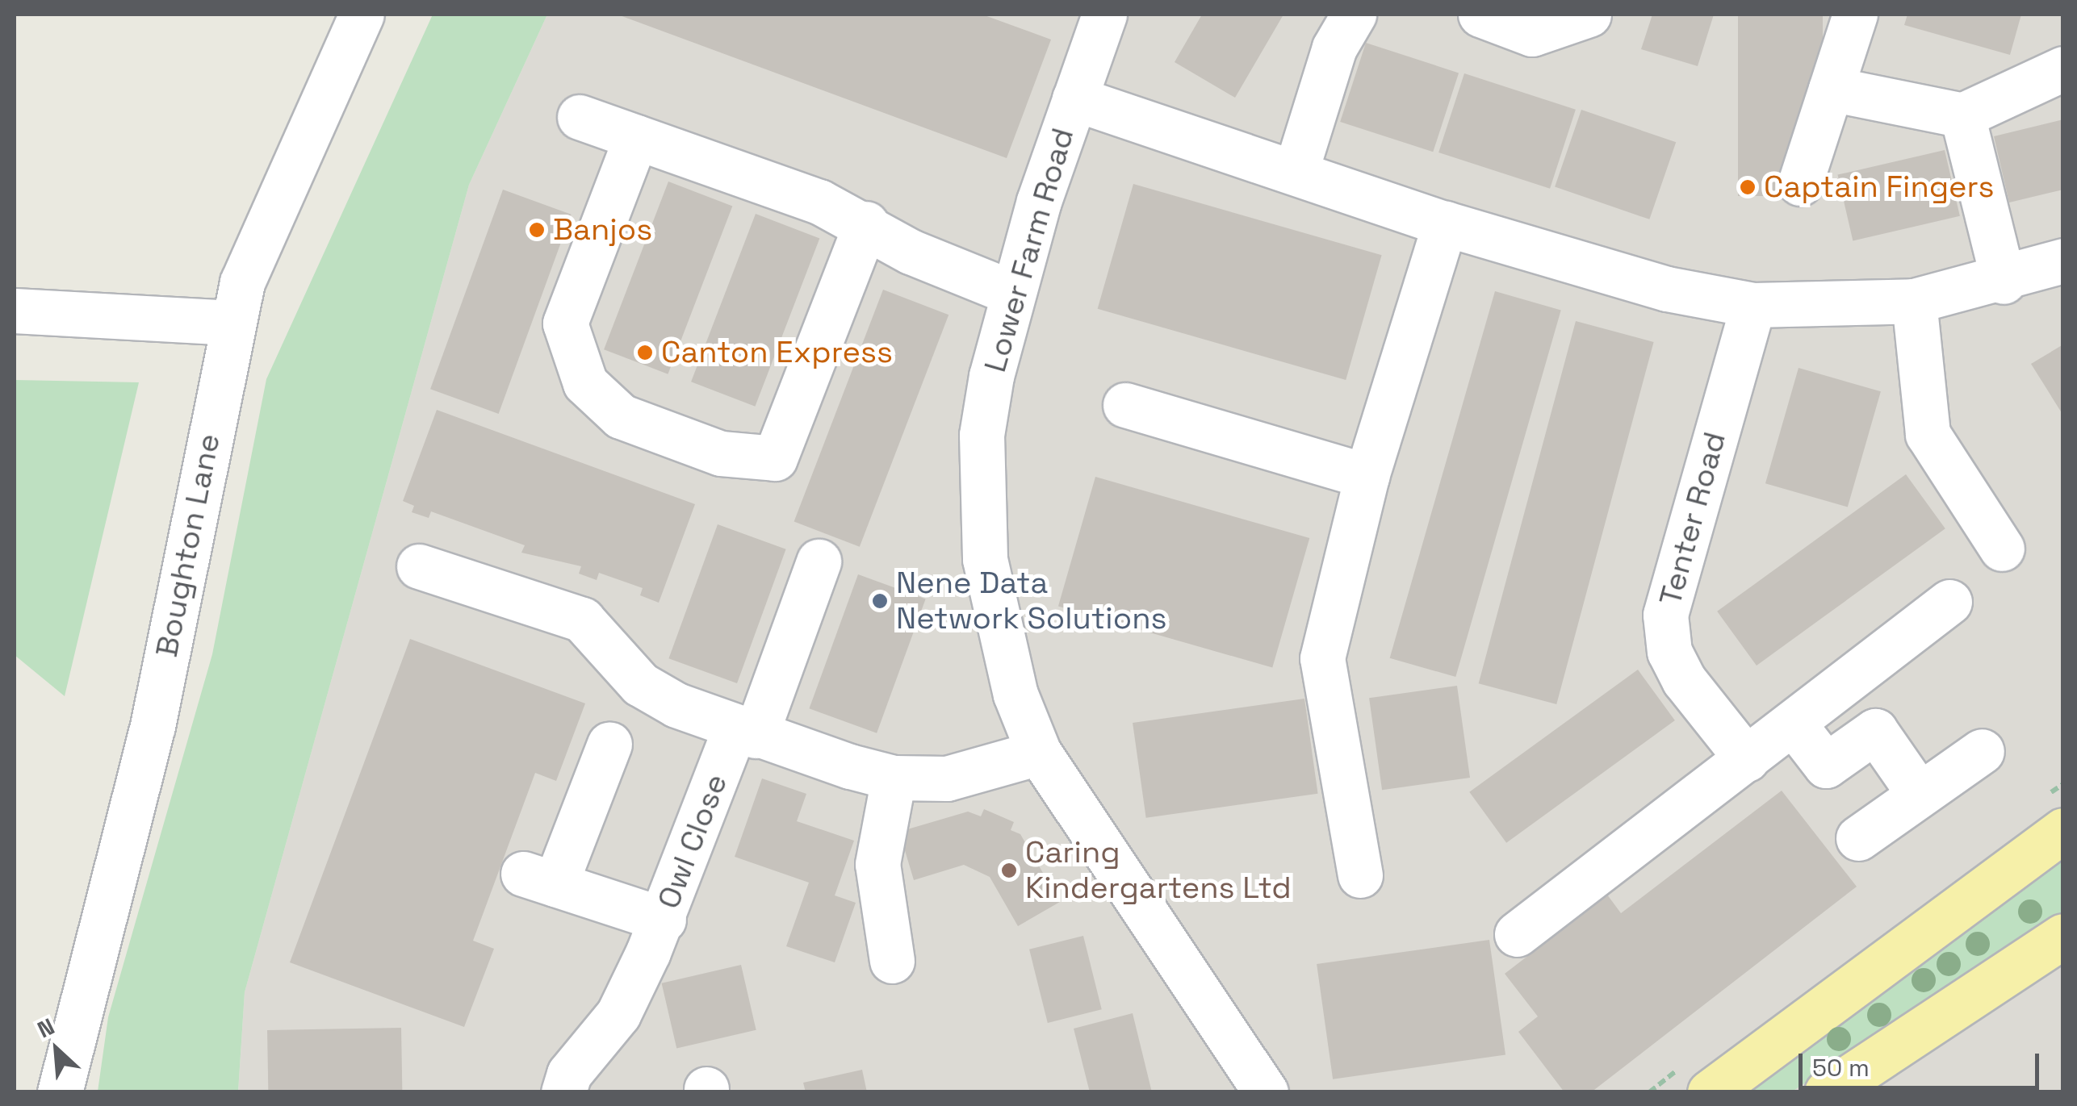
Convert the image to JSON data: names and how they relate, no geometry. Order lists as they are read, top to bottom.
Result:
{
  "streets": {
    "street": [
      "Lower Farm Road",
      "Tenter Road",
      "Boughton Lane",
      "Owl Close"
    ]
  },
  "places": [
    "Captain Fingers",
    "Banjos",
    "Canton Express",
    "Nene Data Network Solutions",
    "Caring Kindergartens Ltd"
  ],
  "scale_bar": "50 m",
  "north": "top left"
}
